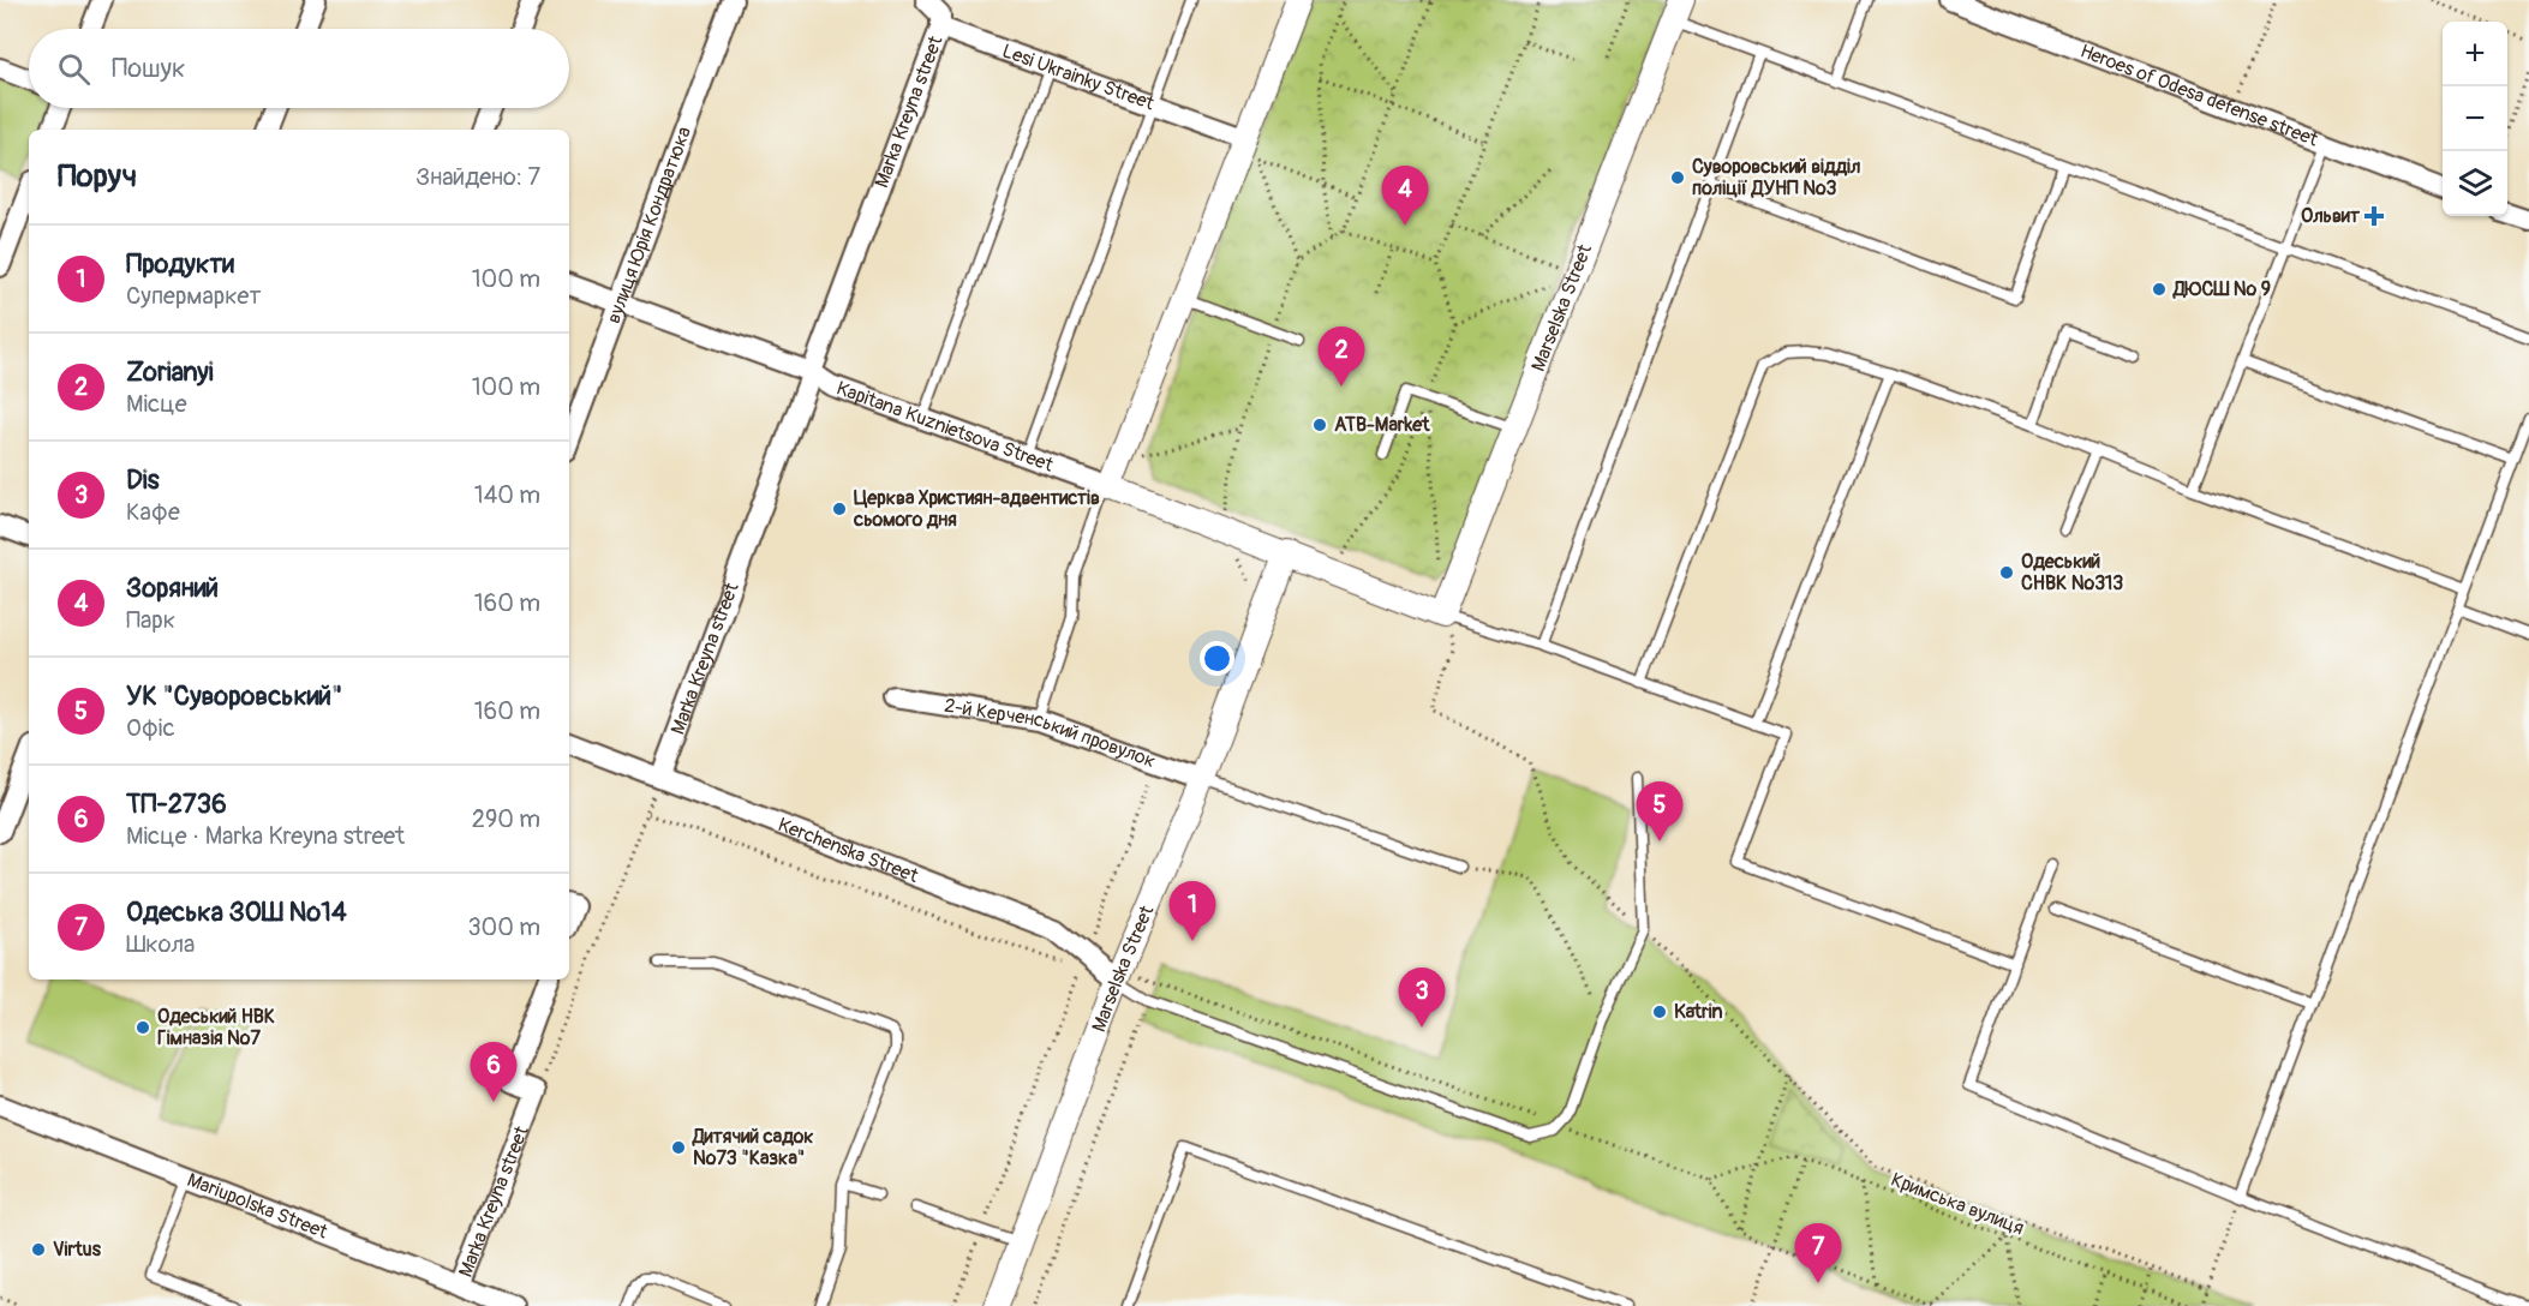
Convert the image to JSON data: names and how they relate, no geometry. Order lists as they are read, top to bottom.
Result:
{
  "streets": {
    "street": [
      "Lesi Ukrainky Street",
      "Heroes of Odesa defense street",
      "Marka Kreyna street",
      "вулиця Юрія Кондратюка",
      "Marselska Street",
      "Kapitana Kuznietsova Street",
      "2-й Керченський провулок",
      "Kerchenska Street",
      "Mariupolska Street"
    ],
    "path": ["Кримська вулиця"]
  },
  "crossings": [
    ["Lesi Ukrainky Street", "Marka Kreyna street"],
    ["Marka Kreyna street", "Kapitana Kuznietsova Street"],
    ["Marka Kreyna street", "Kerchenska Street"],
    ["Marka Kreyna street", "Mariupolska Street"],
    ["вулиця Юрія Кондратюка", "Kapitana Kuznietsova Street"],
    ["Marselska Street", "Kapitana Kuznietsova Street"],
    ["Marselska Street", "2-й Керченський провулок"],
    ["Marselska Street", "Kerchenska Street"]
  ],
  "places": {
    "other": [
      "Суворовський відділ поліції ДУНП №3",
      "ДЮСШ № 9",
      "ATB-Market",
      "Церква Християн-адвентистів сьомого дня",
      "Одеський СНВК №313",
      "Katrin",
      "Одеський НВК Гімназія №7",
      "Дитячий садок №73 \"Казка\"",
      "Virtus"
    ],
    "health": ["Ольвит"]
  },
  "page": {
    "map_buttons": ["+", "−"],
    "search": "Пошук",
    "heading": ["Поруч", "Знайдено: 7"],
    "pins": [
      "4",
      "2",
      "5",
      "1",
      "3",
      "6",
      "7"
    ],
    "list": [
      {
        "mark": "1",
        "name": "Продукти",
        "note": "Супермаркет",
        "value": "100 m"
      },
      {
        "mark": "2",
        "name": "Zorianyi",
        "note": "Місце",
        "value": "100 m"
      },
      {
        "mark": "3",
        "name": "Dis",
        "note": "Кафе",
        "value": "140 m"
      },
      {
        "mark": "4",
        "name": "Зоряний",
        "note": "Парк",
        "value": "160 m"
      },
      {
        "mark": "5",
        "name": "УК \"Суворовський\"",
        "note": "Офіс",
        "value": "160 m"
      },
      {
        "mark": "6",
        "name": "ТП-2736",
        "note": "Місце · Marka Kreyna street",
        "value": "290 m"
      },
      {
        "mark": "7",
        "name": "Одеська ЗОШ №14",
        "note": "Школа",
        "value": "300 m"
      }
    ]
  }
}
